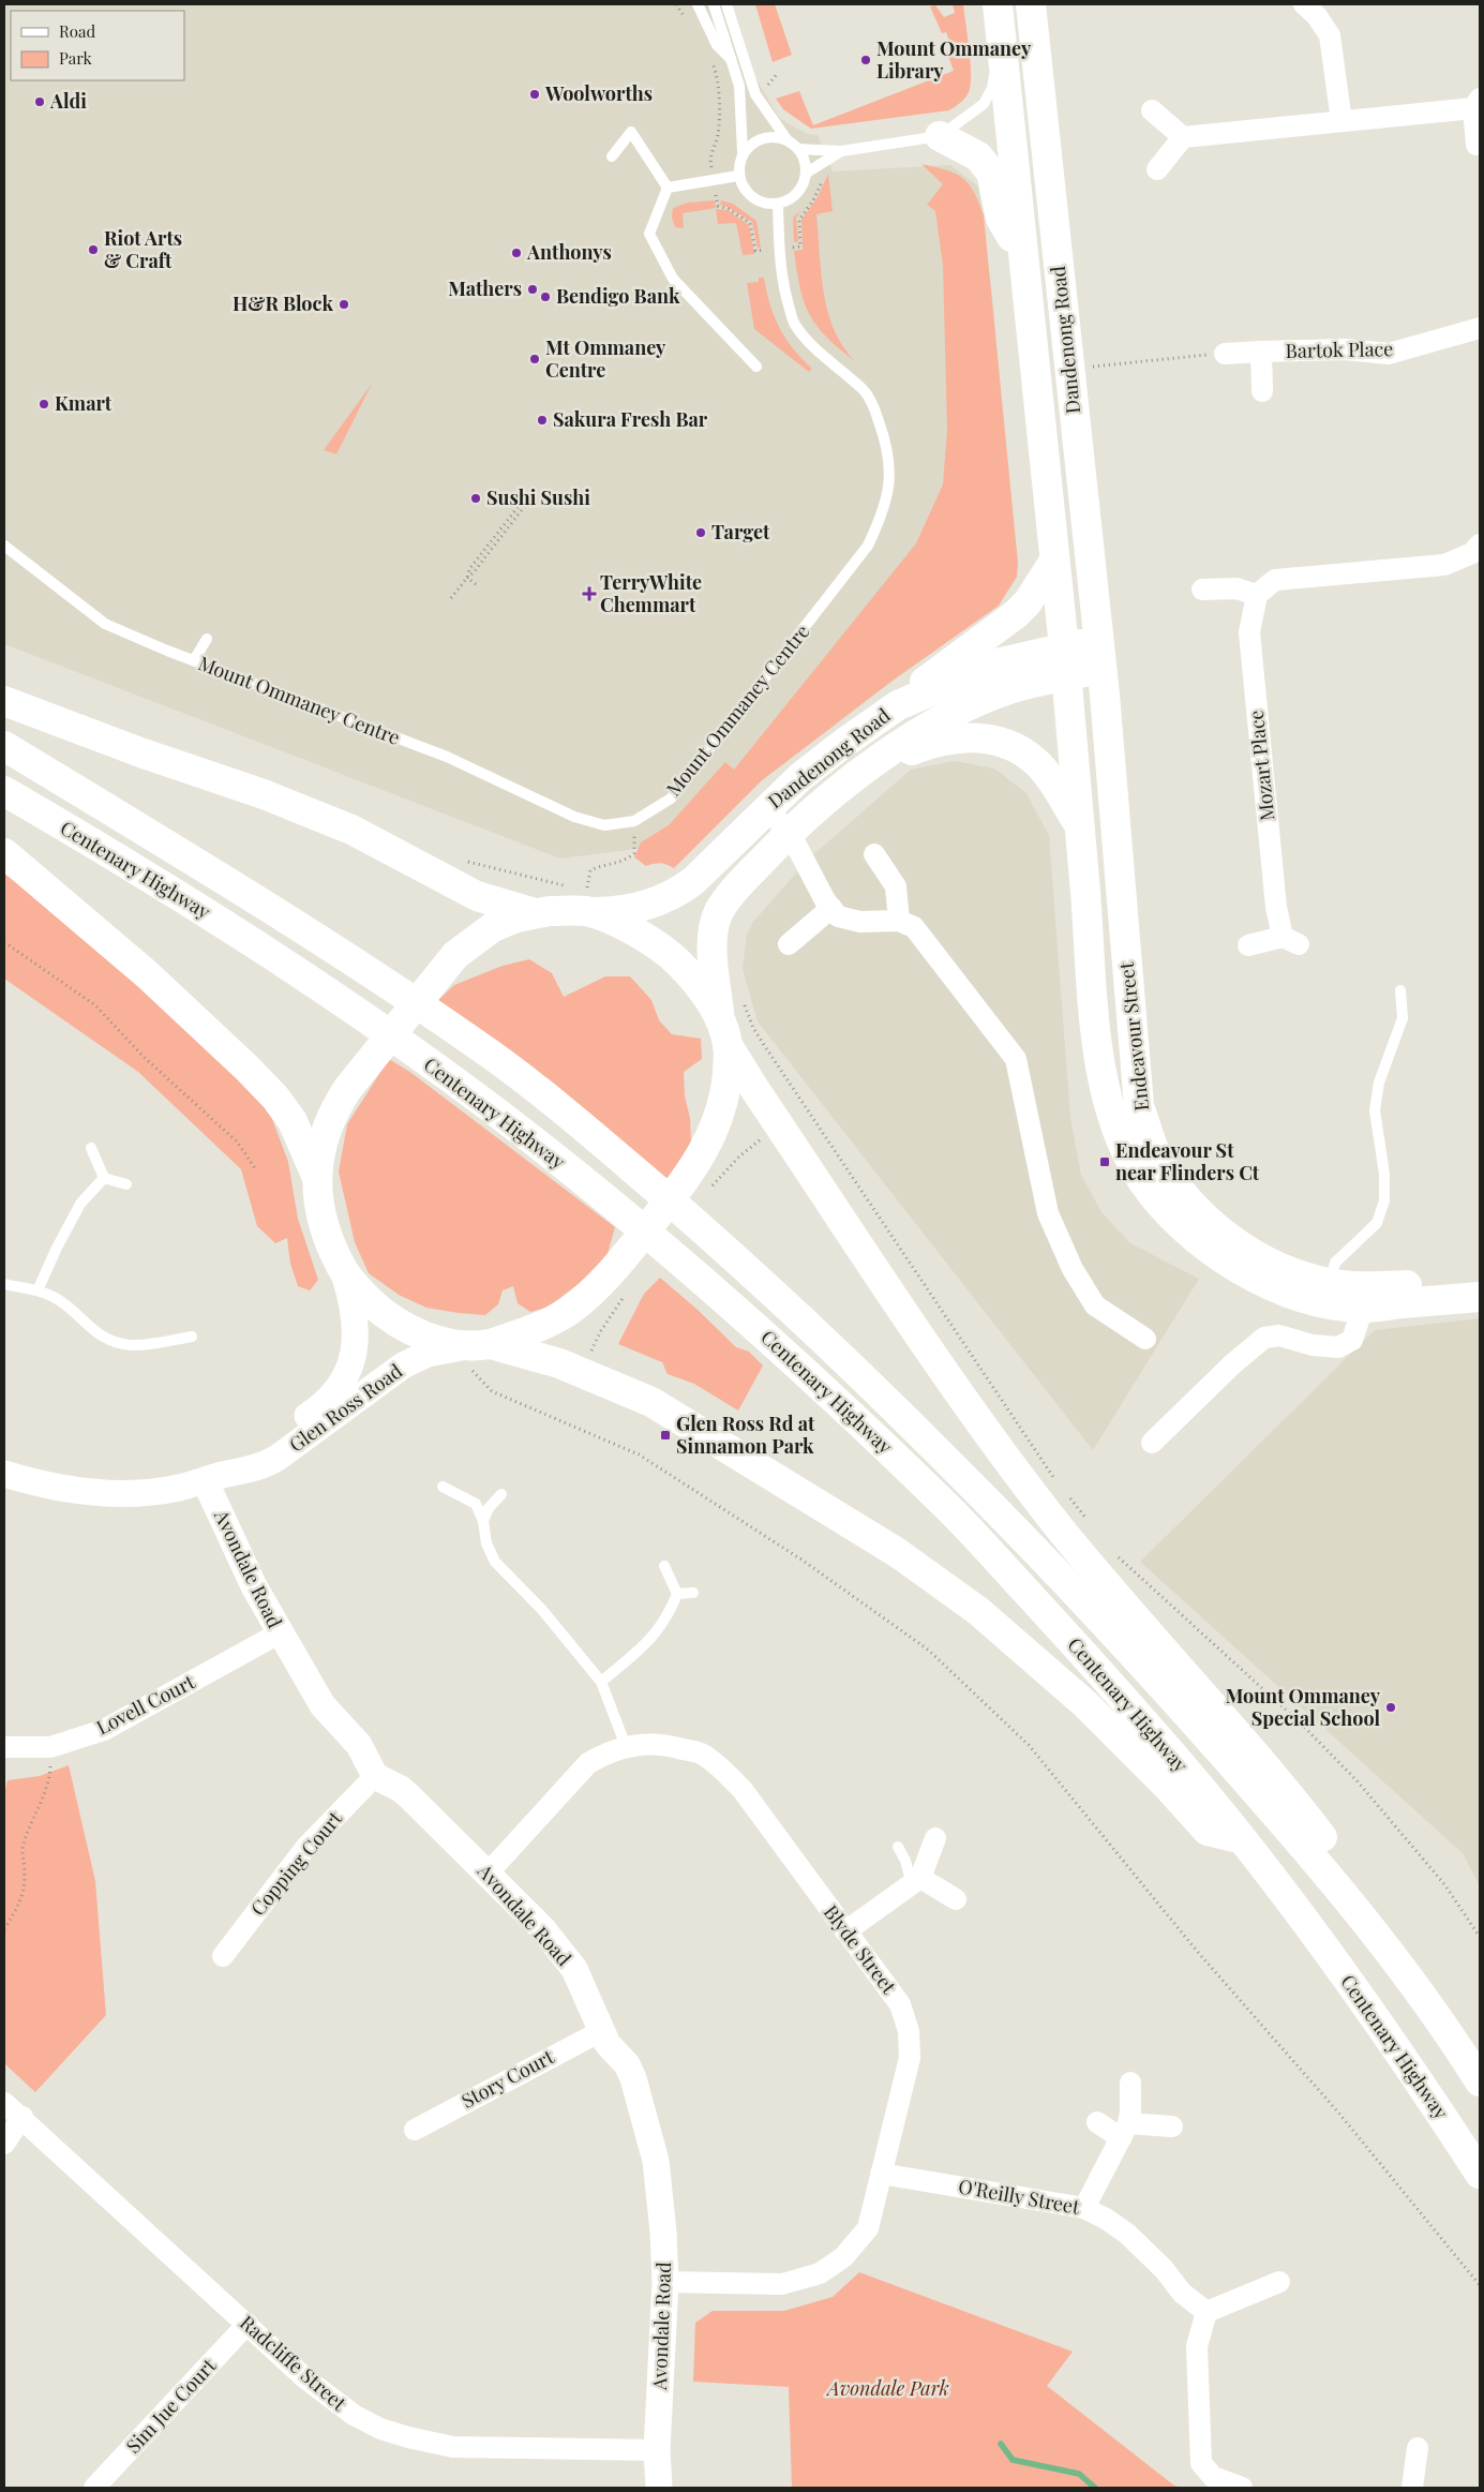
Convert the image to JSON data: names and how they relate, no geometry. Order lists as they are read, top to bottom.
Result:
{
  "streets": {
    "main road": ["Dandenong Road", "Centenary Highway", "Endeavour Street"],
    "street": [
      "Bartok Place",
      "Mozart Place",
      "Glen Ross Road",
      "Avondale Road",
      "Lovell Court",
      "Copping Court",
      "Blyde Street",
      "Story Court",
      "O'Reilly Street",
      "Radcliffe Street",
      "Sim Jue Court"
    ],
    "lane": ["Mount Ommaney Centre"]
  },
  "crossings": [
    ["Dandenong Road", "Endeavour Street"],
    ["Glen Ross Road", "Avondale Road"],
    ["Avondale Road", "Lovell Court"],
    ["Avondale Road", "Copping Court"],
    ["Avondale Road", "Blyde Street"],
    ["Avondale Road", "Story Court"],
    ["Avondale Road", "Radcliffe Street"],
    ["Blyde Street", "O'Reilly Street"],
    ["Radcliffe Street", "Sim Jue Court"]
  ],
  "parks": ["Avondale Park"],
  "places": {
    "other": [
      "Mount Ommaney Library",
      "Woolworths",
      "Aldi",
      "Riot Arts & Craft",
      "Anthonys",
      "Mathers",
      "Bendigo Bank",
      "H&R Block",
      "Mt Ommaney Centre",
      "Kmart",
      "Sakura Fresh Bar",
      "Sushi Sushi",
      "Target",
      "Mount Ommaney Special School"
    ],
    "health": ["TerryWhite Chemmart"],
    "transit": ["Endeavour St near Flinders Ct", "Glen Ross Rd at Sinnamon Park"]
  },
  "legend": ["Road", "Park"]
}
